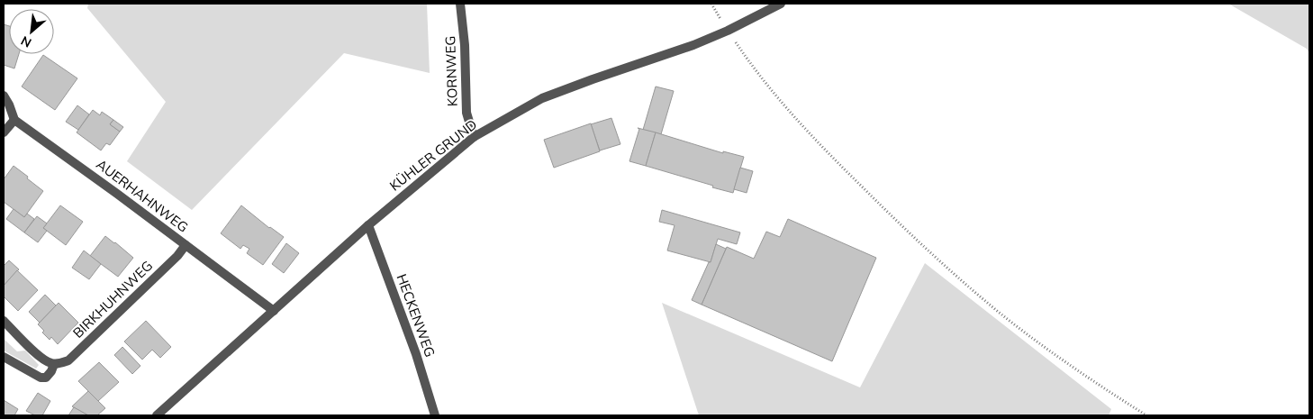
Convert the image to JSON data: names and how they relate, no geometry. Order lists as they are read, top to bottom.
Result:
{
  "streets": {
    "street": [
      "KORNWEG",
      "KÜHLER GRUND",
      "AUERHAHNWEG",
      "BIRKHUHNWEG",
      "HECKENWEG"
    ]
  },
  "crossings": [
    ["KORNWEG", "KÜHLER GRUND"],
    ["KÜHLER GRUND", "AUERHAHNWEG"],
    ["KÜHLER GRUND", "HECKENWEG"],
    ["AUERHAHNWEG", "BIRKHUHNWEG"]
  ],
  "north": "bottom left"
}
